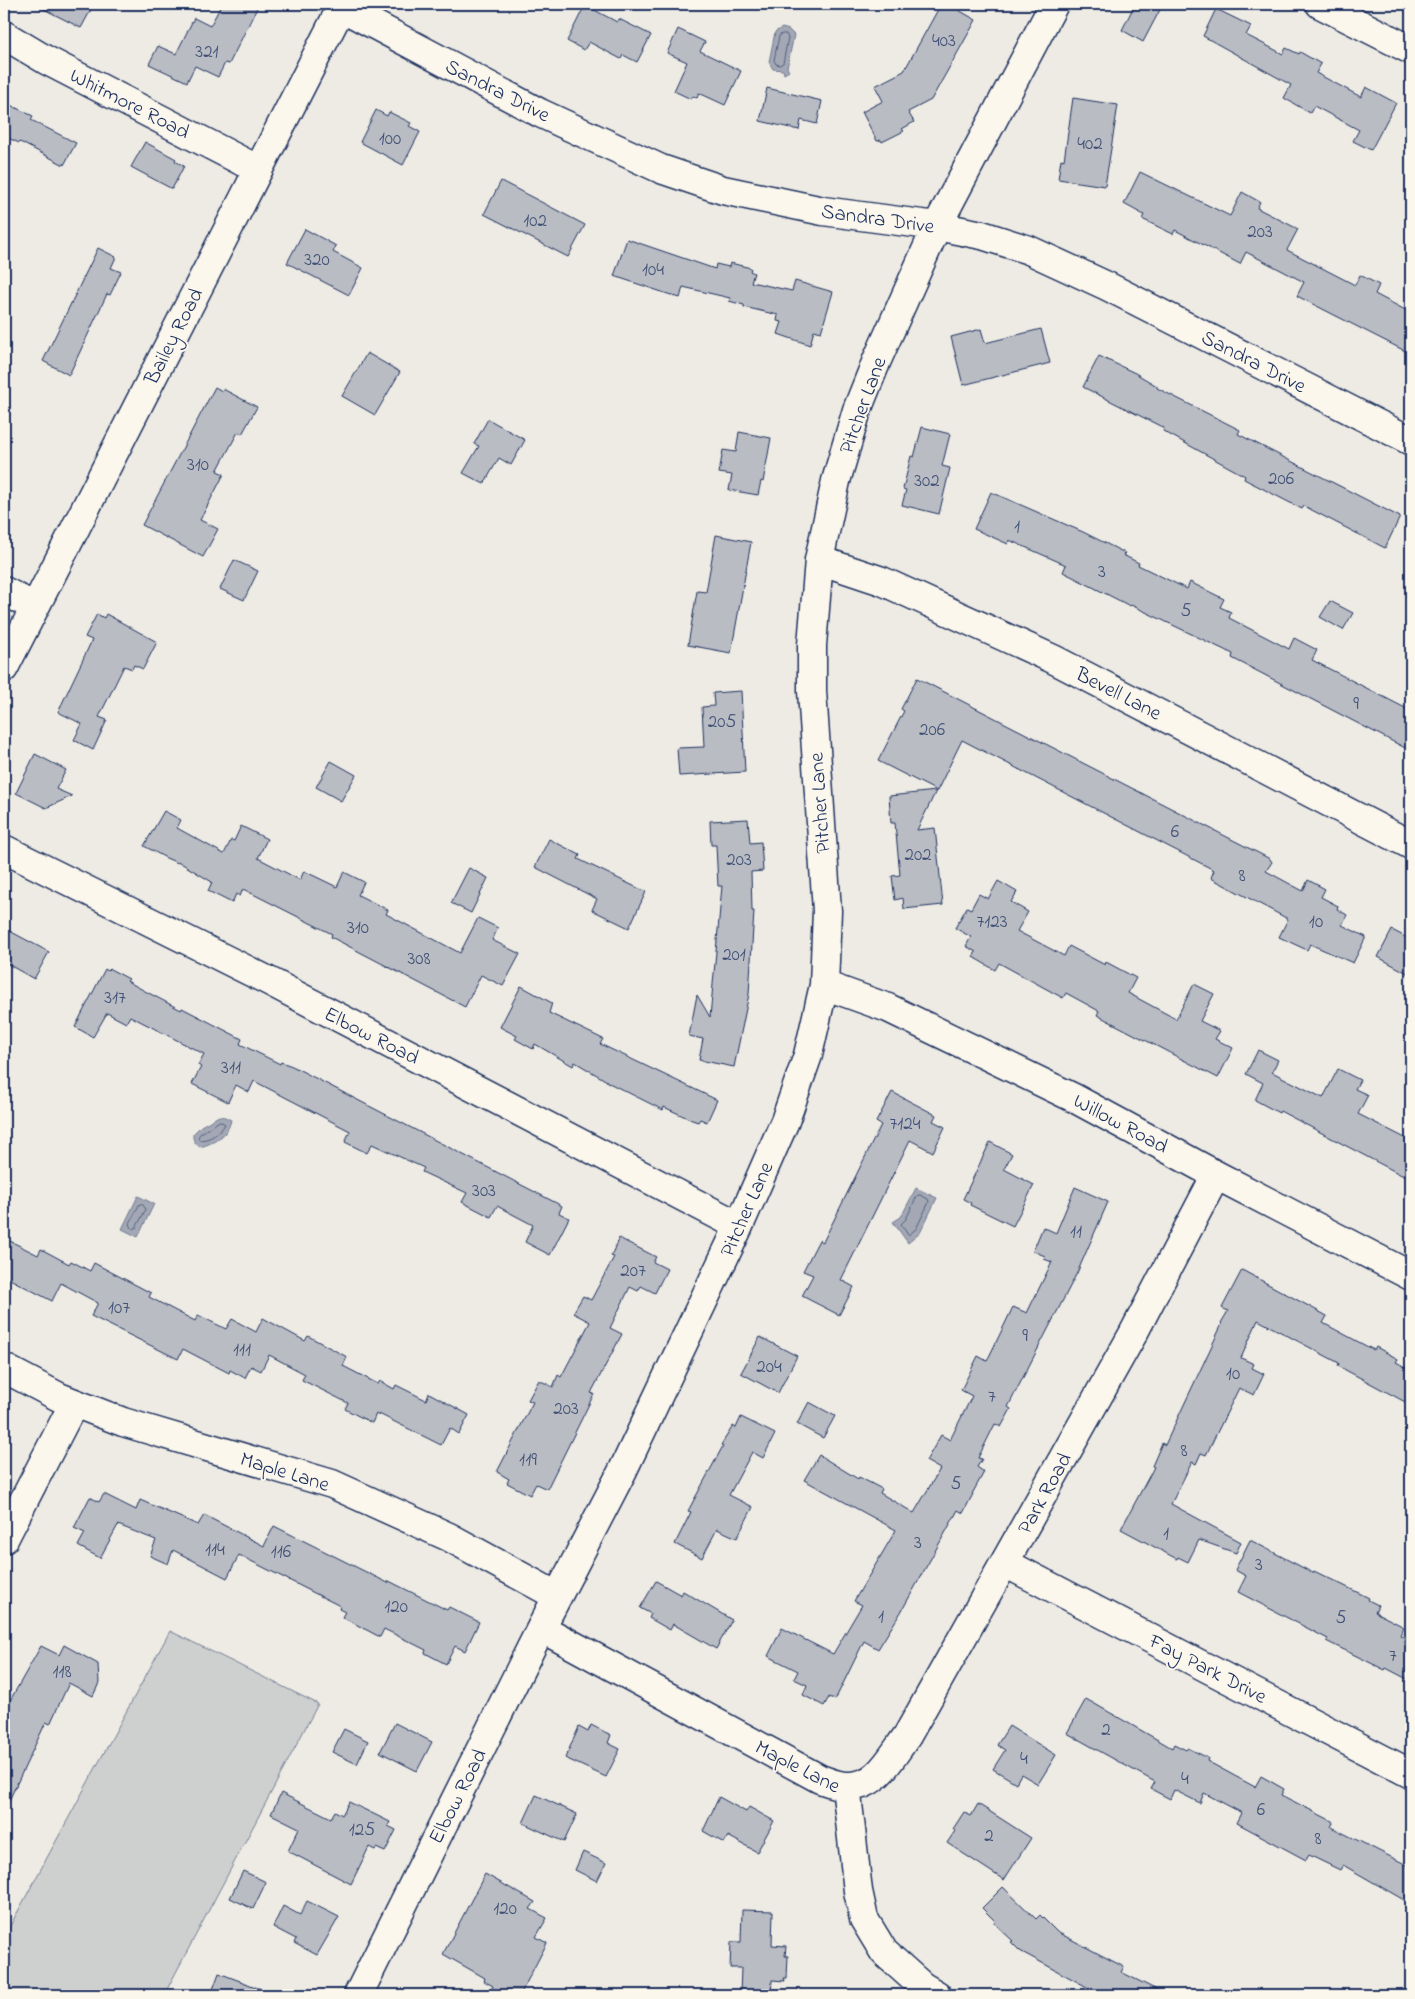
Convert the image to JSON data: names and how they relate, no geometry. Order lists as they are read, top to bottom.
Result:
{
  "streets": {
    "street": [
      "Sandra Drive",
      "Whitmore Road",
      "Bailey Road",
      "Pitcher Lane",
      "Bevell Lane",
      "Elbow Road",
      "Willow Road",
      "Maple Lane",
      "Park Road",
      "Fay Park Drive"
    ]
  },
  "crossings": [
    ["Sandra Drive", "Bailey Road"],
    ["Sandra Drive", "Pitcher Lane"],
    ["Whitmore Road", "Bailey Road"],
    ["Pitcher Lane", "Bevell Lane"],
    ["Pitcher Lane", "Elbow Road"],
    ["Pitcher Lane", "Willow Road"],
    ["Pitcher Lane", "Maple Lane"],
    ["Elbow Road", "Maple Lane"],
    ["Willow Road", "Park Road"],
    ["Maple Lane", "Park Road"],
    ["Park Road", "Fay Park Drive"]
  ],
  "house_numbers": [
    "403",
    "321",
    "100",
    "402",
    "102",
    "203",
    "320",
    "104",
    "310",
    "206",
    "302",
    "1",
    "3",
    "5",
    "9",
    "205",
    "206",
    "6",
    "202",
    "203",
    "8",
    "7123",
    "10",
    "310",
    "201",
    "308",
    "317",
    "311",
    "7124",
    "303",
    "11",
    "207",
    "107",
    "9",
    "111",
    "204",
    "10",
    "7",
    "203",
    "8",
    "119",
    "5",
    "1",
    "3",
    "114",
    "116",
    "3",
    "120",
    "1",
    "5",
    "7",
    "118",
    "2",
    "4",
    "4",
    "6",
    "125",
    "2",
    "8",
    "120"
  ]
}
